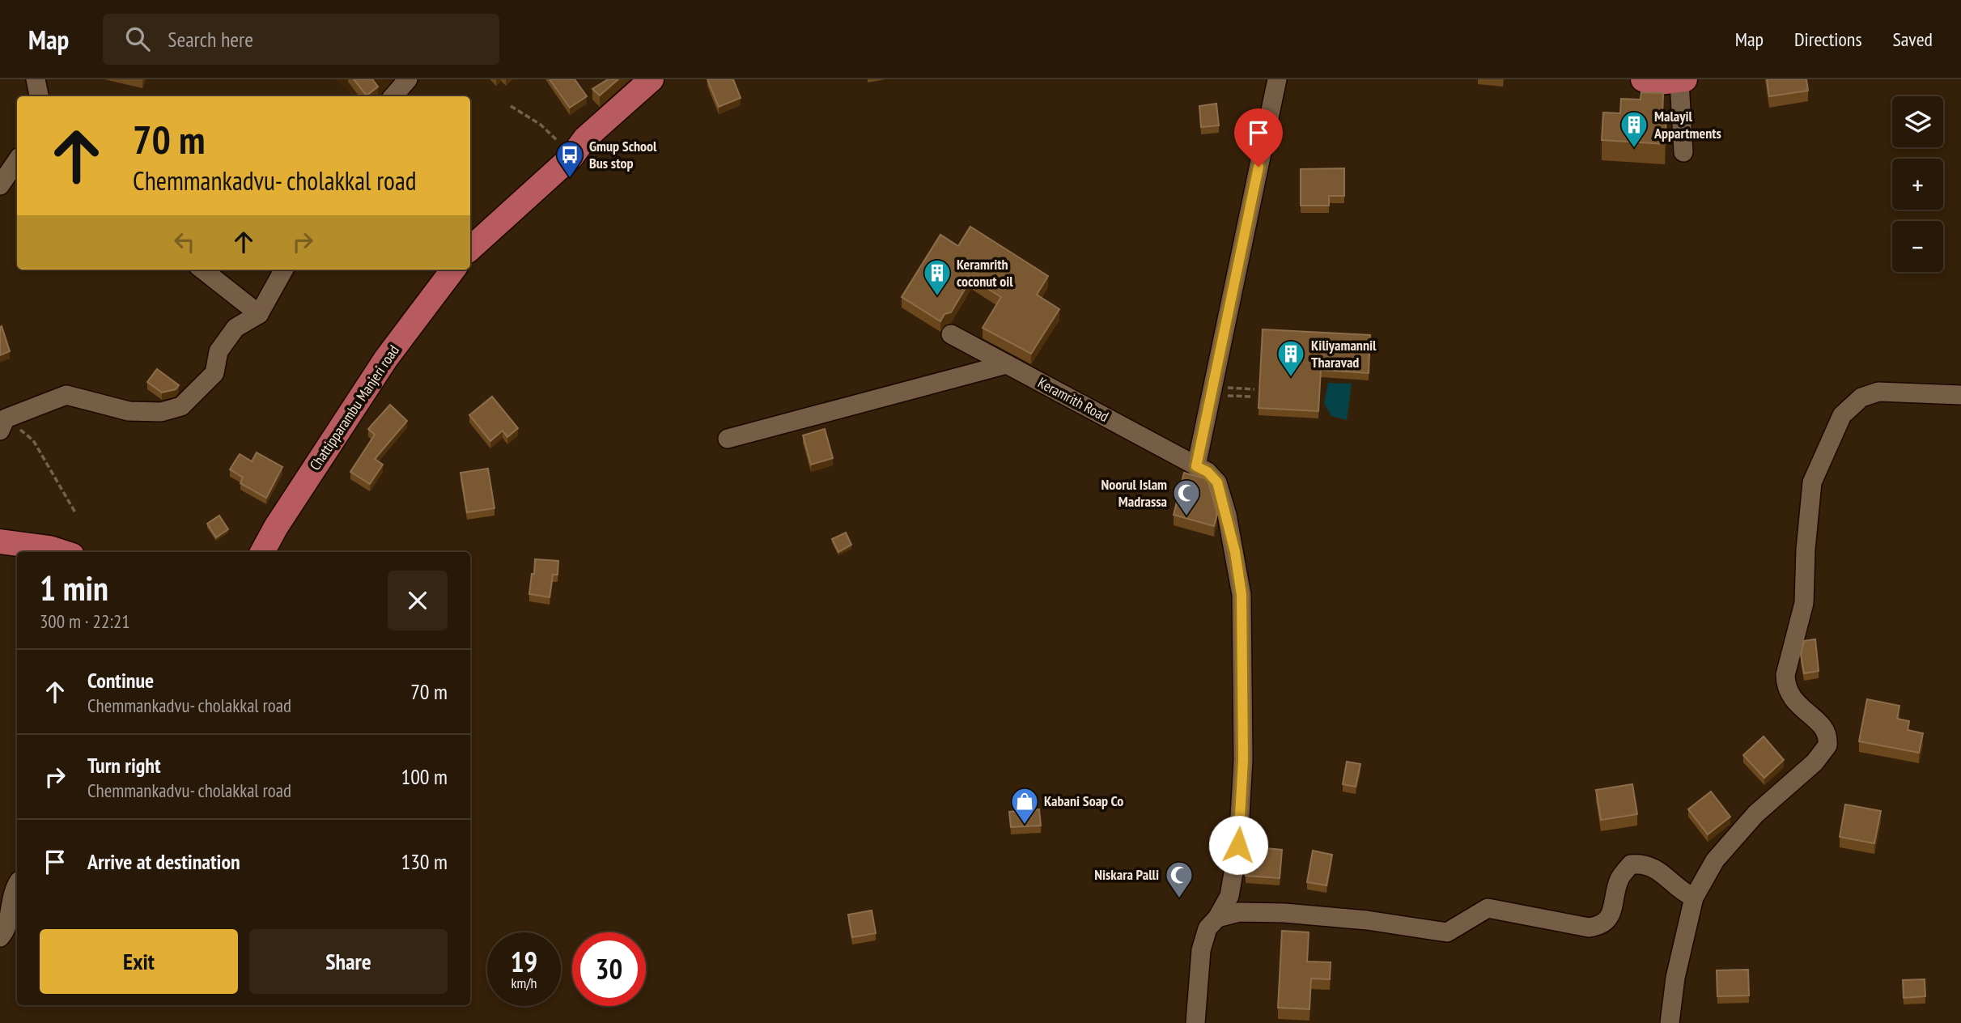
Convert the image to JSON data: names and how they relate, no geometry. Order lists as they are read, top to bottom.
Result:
{
  "streets": {
    "main road": ["Chattipparambu Manjeri road"],
    "street": ["Keramrith Road"]
  },
  "places": {
    "building": ["Malayil Appartments", "Keramrith coconut oil", "Kiliyamannil Tharavad"],
    "bus stop": ["Gmup School Bus stop"],
    "mosque": ["Noorul Islam Madrassa", "Niskara Palli"],
    "shop": ["Kabani Soap Co"]
  },
  "page": {
    "header": "Map",
    "search": "Search here",
    "nav": ["Map", "Directions", "Saved"],
    "map_buttons": ["+", "−"],
    "turn": ["70 m", "Chemmankadvu- cholakkal road"],
    "heading": ["1 min", "300 m · 22:21"],
    "list": [
      {
        "name": "Continue",
        "note": "Chemmankadvu- cholakkal road",
        "value": "70 m"
      },
      {
        "name": "Turn right",
        "note": "Chemmankadvu- cholakkal road",
        "value": "100 m"
      },
      {
        "name": "Arrive at destination",
        "value": "130 m"
      }
    ],
    "buttons": ["Exit", "Share"],
    "speed": "19 km/h",
    "limit": "30"
  }
}
